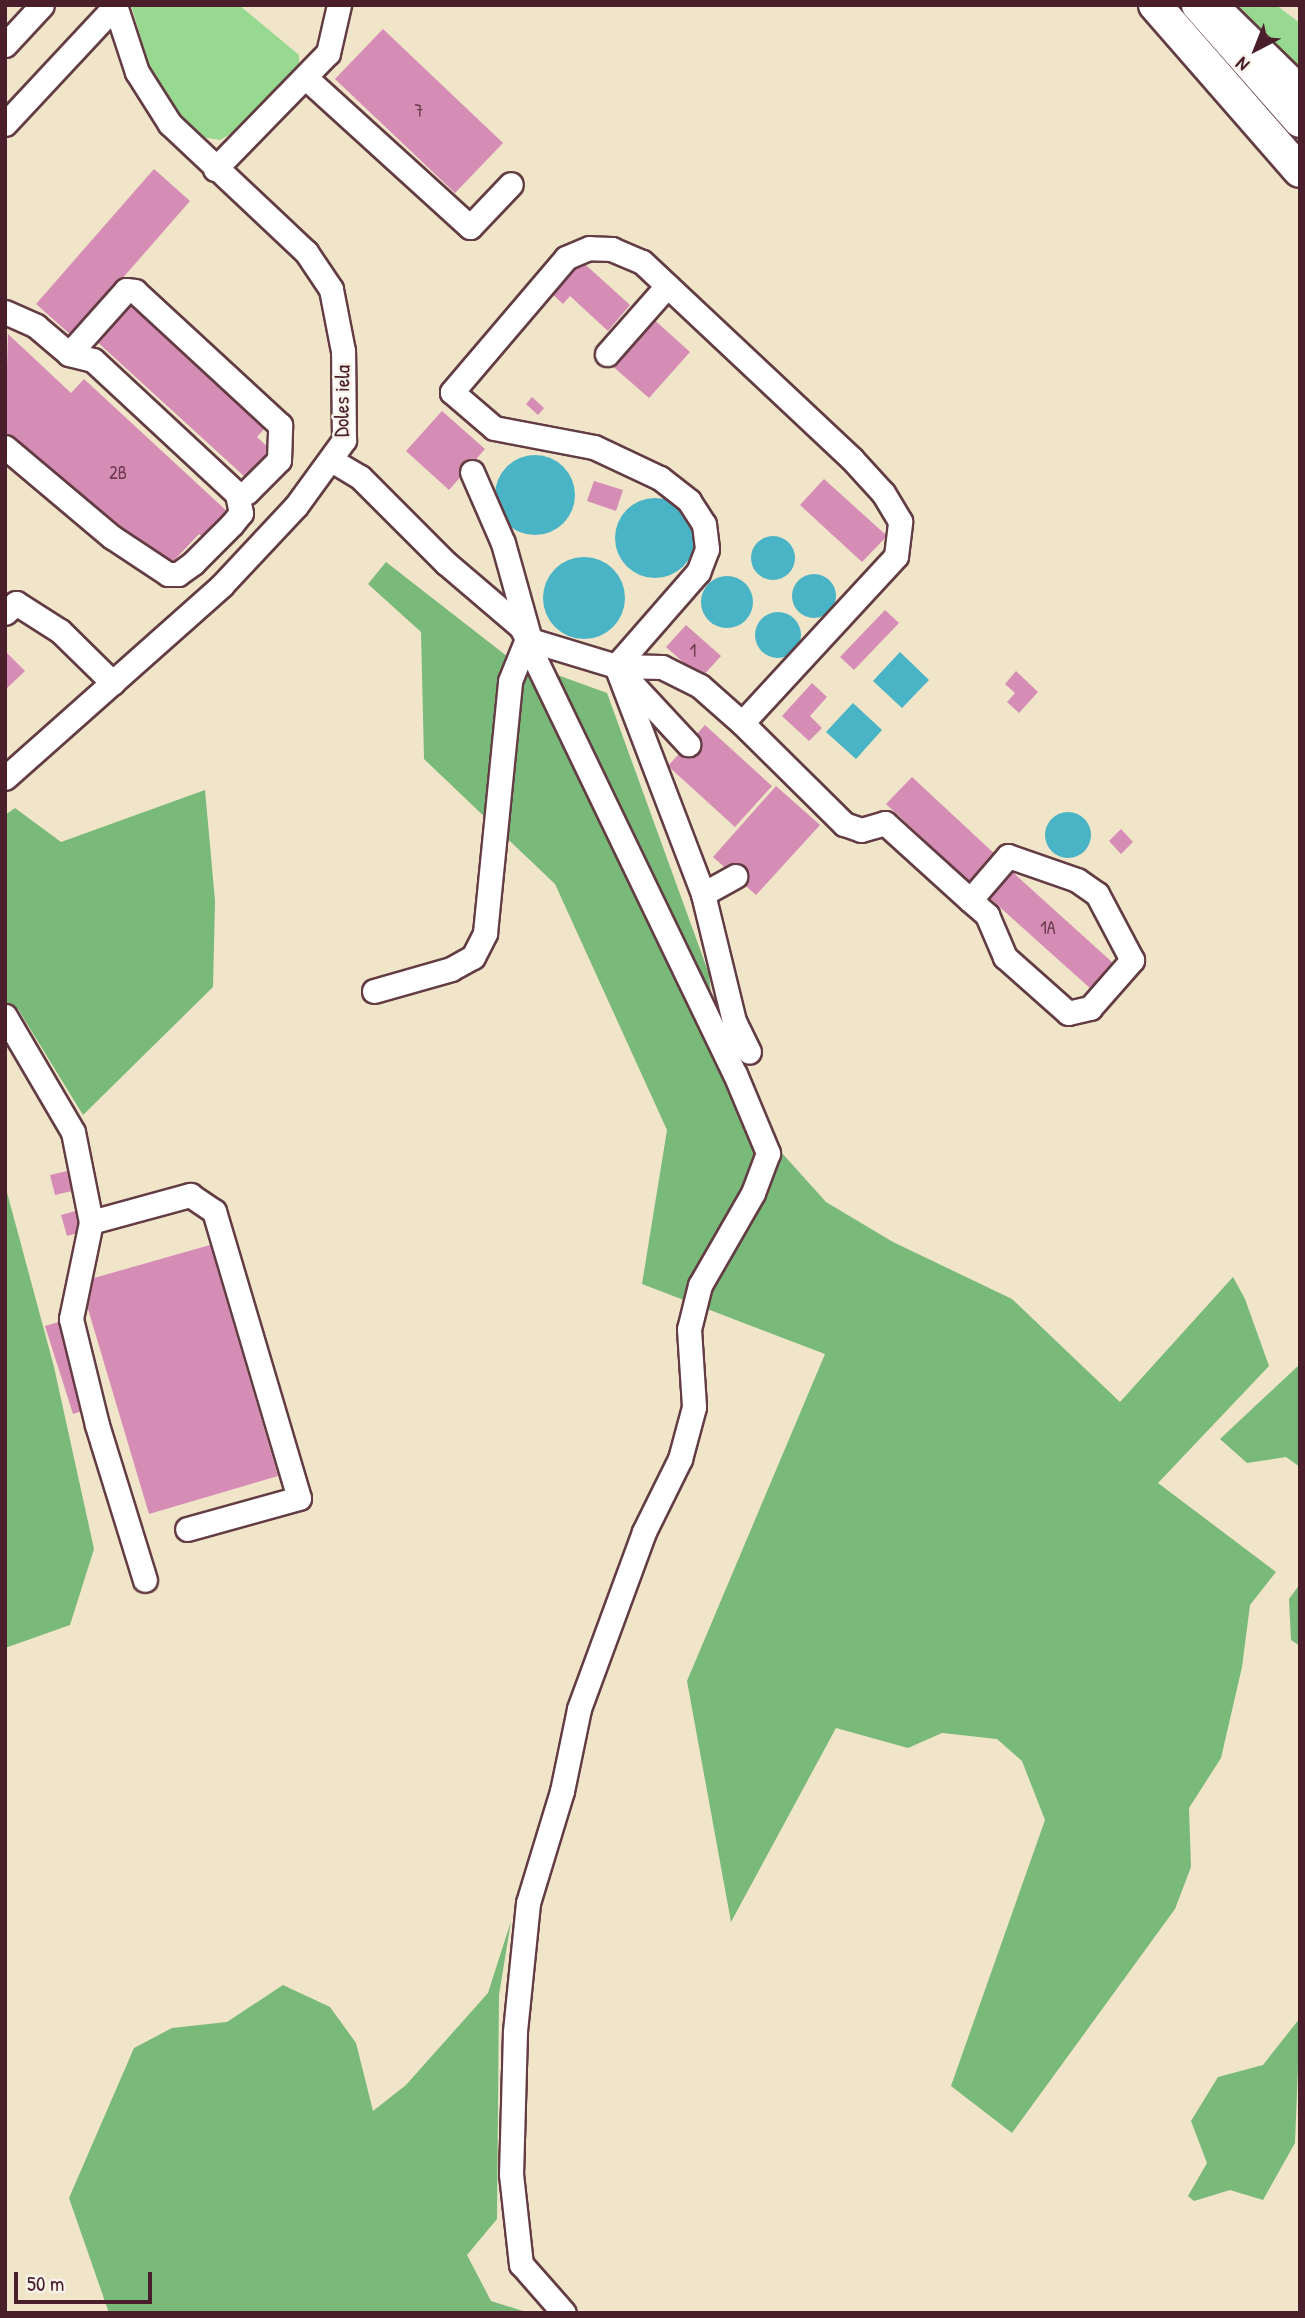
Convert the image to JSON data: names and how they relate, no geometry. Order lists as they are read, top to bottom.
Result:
{
  "streets": {
    "street": ["Doles iela"]
  },
  "house_numbers": [
    "7",
    "2B",
    "1",
    "1A"
  ],
  "scale_bar": "50 m",
  "north": "bottom left"
}
